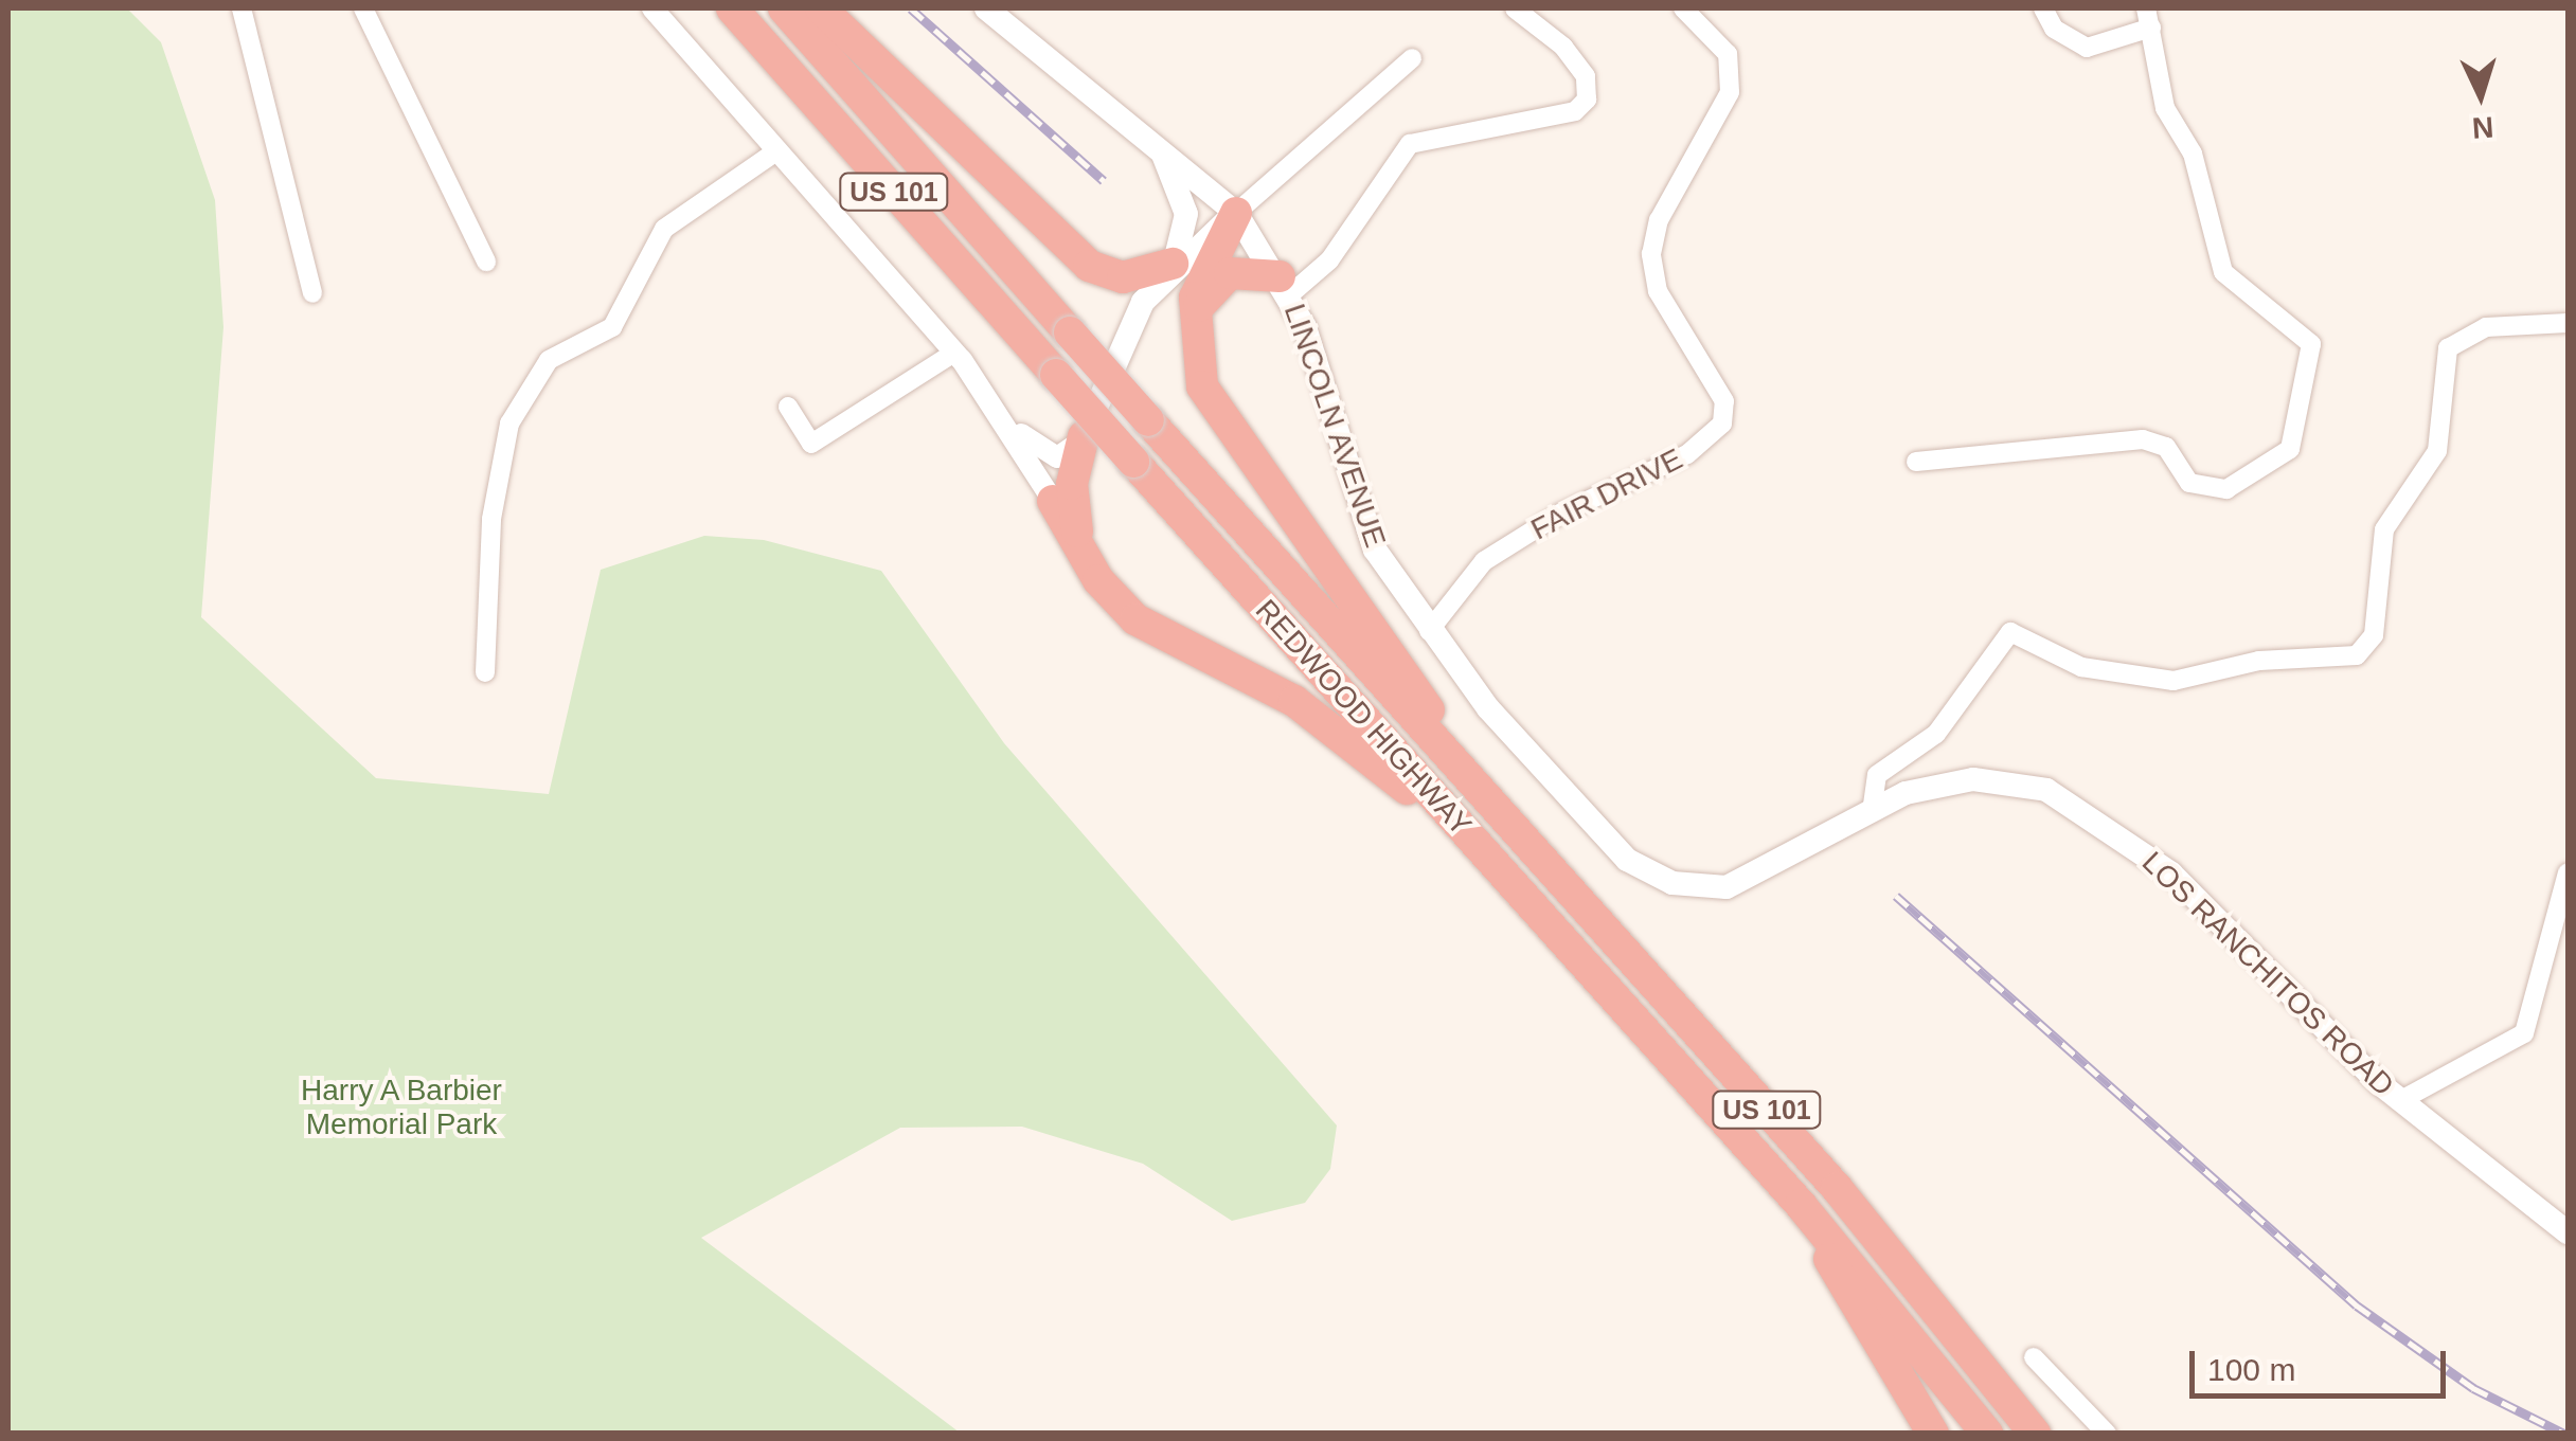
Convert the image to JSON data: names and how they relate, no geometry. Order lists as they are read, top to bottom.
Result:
{
  "streets": {
    "highway": ["US 101", "REDWOOD HIGHWAY"],
    "main road": ["LINCOLN AVENUE", "LOS RANCHITOS ROAD"],
    "street": ["FAIR DRIVE"]
  },
  "crossings": [
    ["LINCOLN AVENUE", "FAIR DRIVE"],
    ["LINCOLN AVENUE", "LOS RANCHITOS ROAD"]
  ],
  "parks": ["Harry A Barbier Memorial Park"],
  "scale_bar": "100 m",
  "north": "bottom"
}
